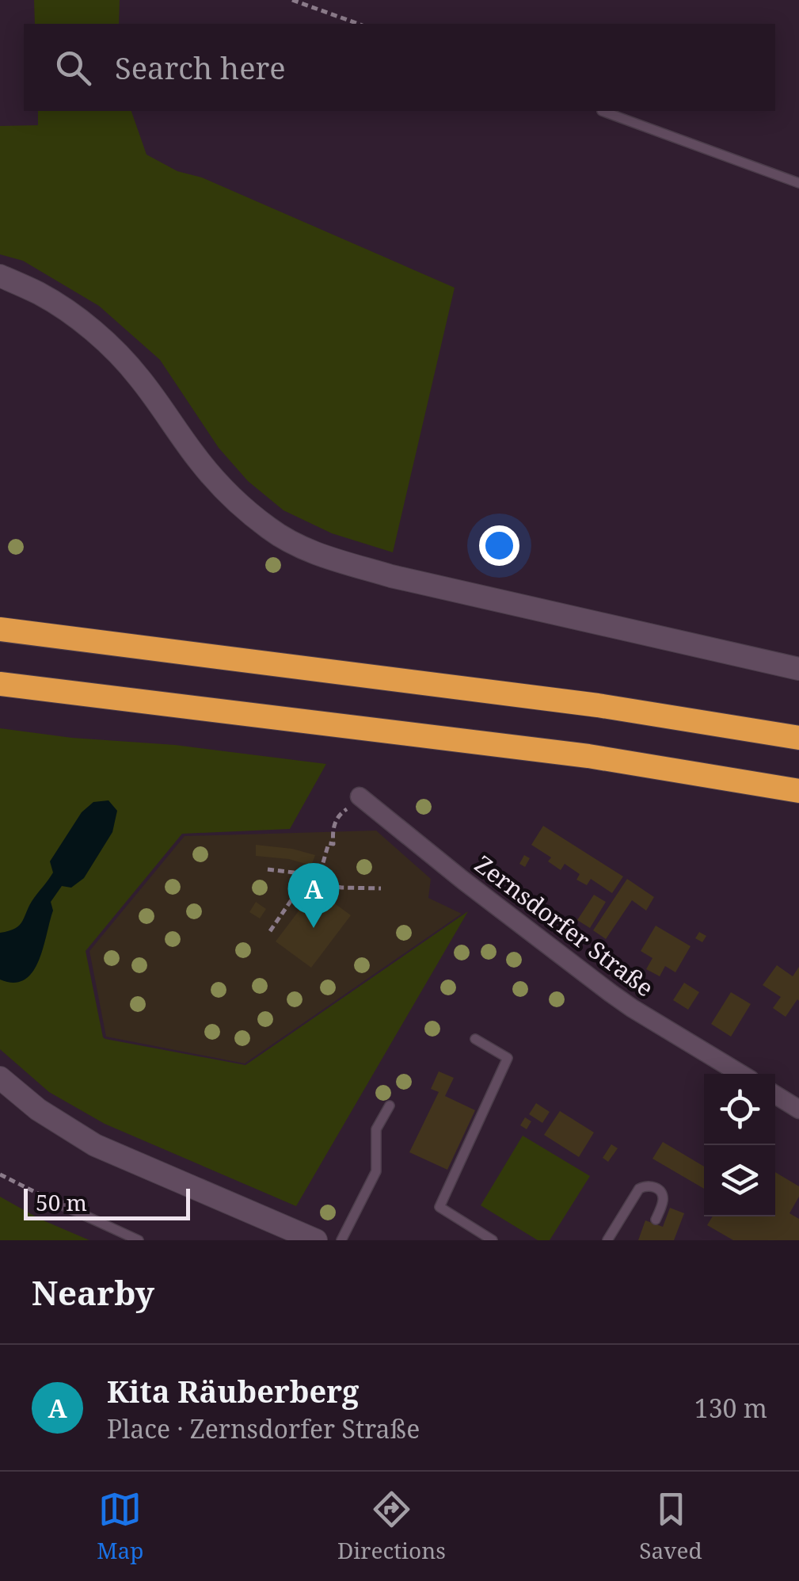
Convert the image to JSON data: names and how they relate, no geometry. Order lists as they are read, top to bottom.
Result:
{
  "streets": {
    "street": ["Zernsdorfer Straße"]
  },
  "scale_bar": "50 m",
  "page": {
    "search": "Search here",
    "pins": "A",
    "scale": "50 m",
    "heading": "Nearby",
    "list": [
      {
        "mark": "A",
        "name": "Kita Räuberberg",
        "note": "Place · Zernsdorfer Straße",
        "value": "130 m"
      }
    ],
    "nav": ["Map", "Directions", "Saved"]
  }
}
